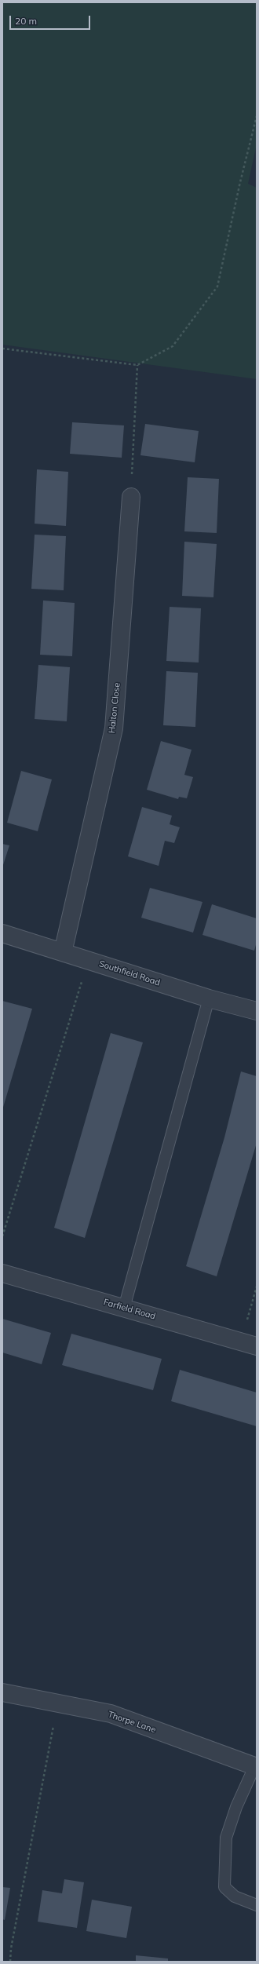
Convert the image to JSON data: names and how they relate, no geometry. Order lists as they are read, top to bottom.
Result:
{
  "streets": {
    "street": [
      "Halton Close",
      "Southfield Road",
      "Farfield Road",
      "Thorpe Lane"
    ]
  },
  "crossings": [
    ["Halton Close", "Southfield Road"]
  ],
  "scale_bar": "20 m"
}
